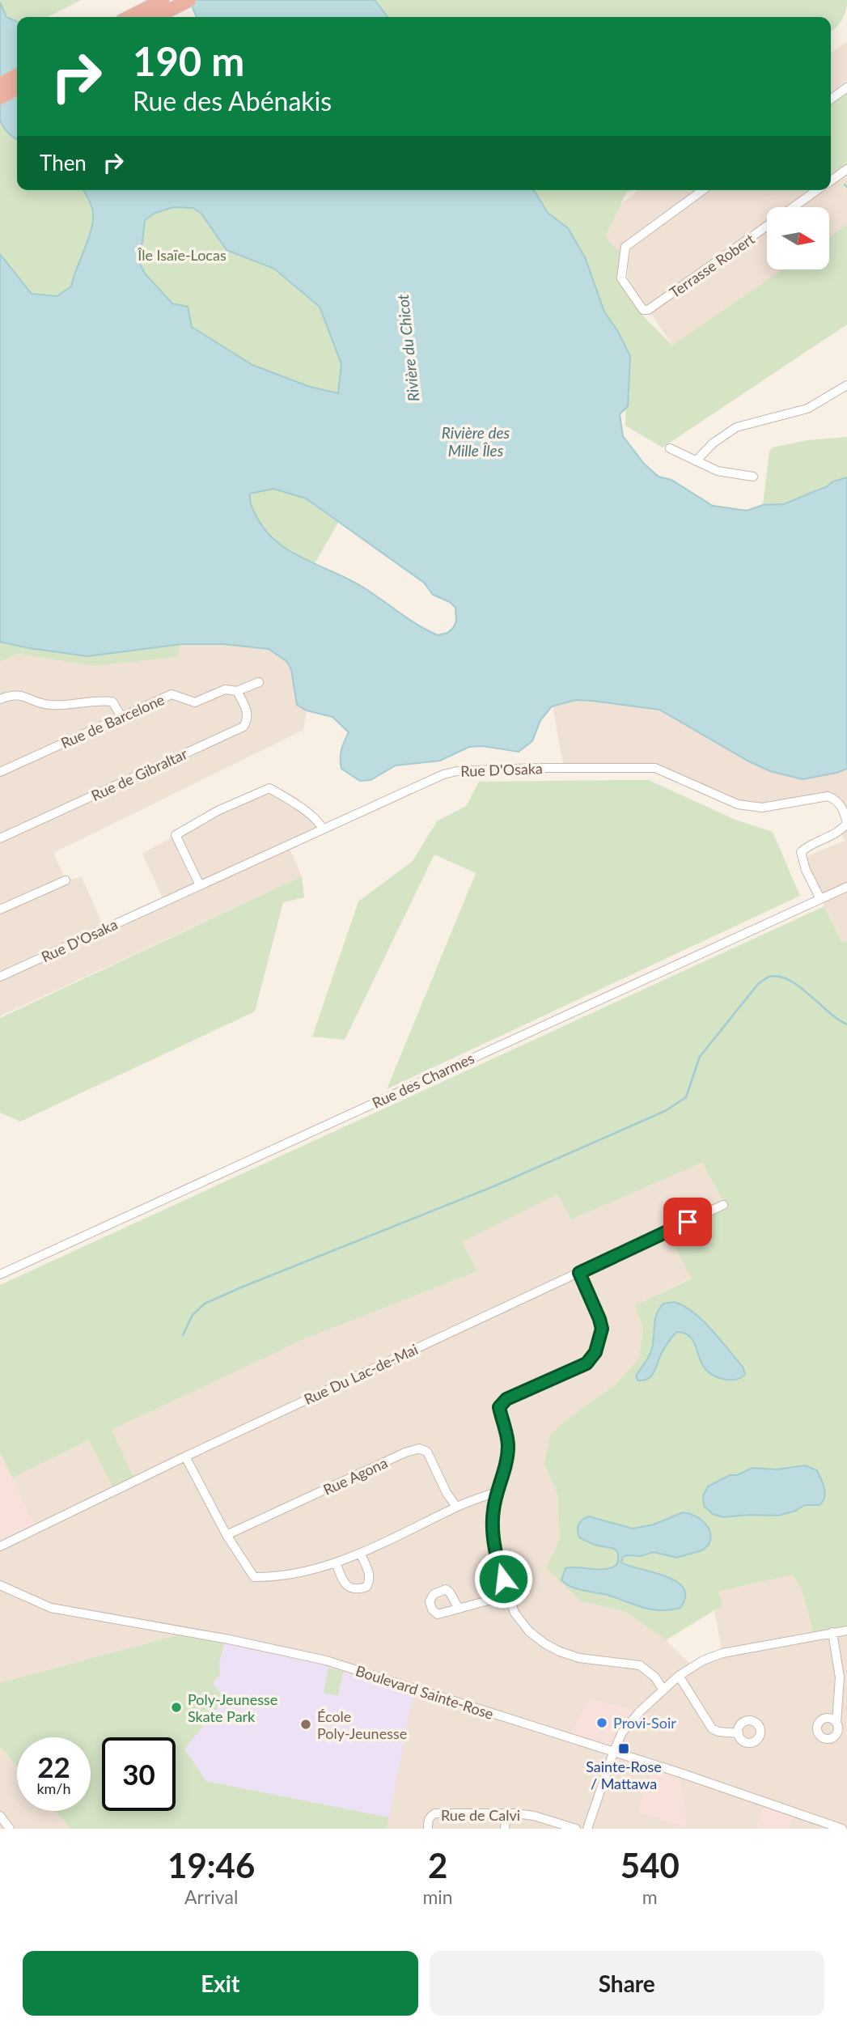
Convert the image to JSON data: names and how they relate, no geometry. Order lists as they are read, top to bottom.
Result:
{
  "streets": {
    "street": [
      "Terrasse Robert",
      "Rue de Barcelone",
      "Rue D'Osaka",
      "Rue de Gibraltar",
      "Rue des Charmes",
      "Rue Du Lac-de-Mai",
      "Rue Agona",
      "Boulevard Sainte-Rose",
      "Rue de Calvi"
    ]
  },
  "crossings": [
    ["Rue de Barcelone", "Rue de Gibraltar"],
    ["Rue D'Osaka", "Rue des Charmes"]
  ],
  "water": ["Rivière du Chicot", "Rivière des Mille Îles"],
  "parks": ["Île Isaïe-Locas"],
  "places": {
    "other": ["Poly-Jeunesse Skate Park", "Provi-Soir", "École Poly-Jeunesse"],
    "transit": ["Sainte-Rose / Mattawa"]
  },
  "north": "right",
  "page": {
    "turn": ["190 m", "Rue des Abénakis"],
    "then": "Then",
    "speed": "22 km/h",
    "limit": "30",
    "eta": [
      "19:46",
      "Arrival",
      "2",
      "min",
      "540",
      "m"
    ],
    "buttons": ["Exit", "Share"]
  }
}
